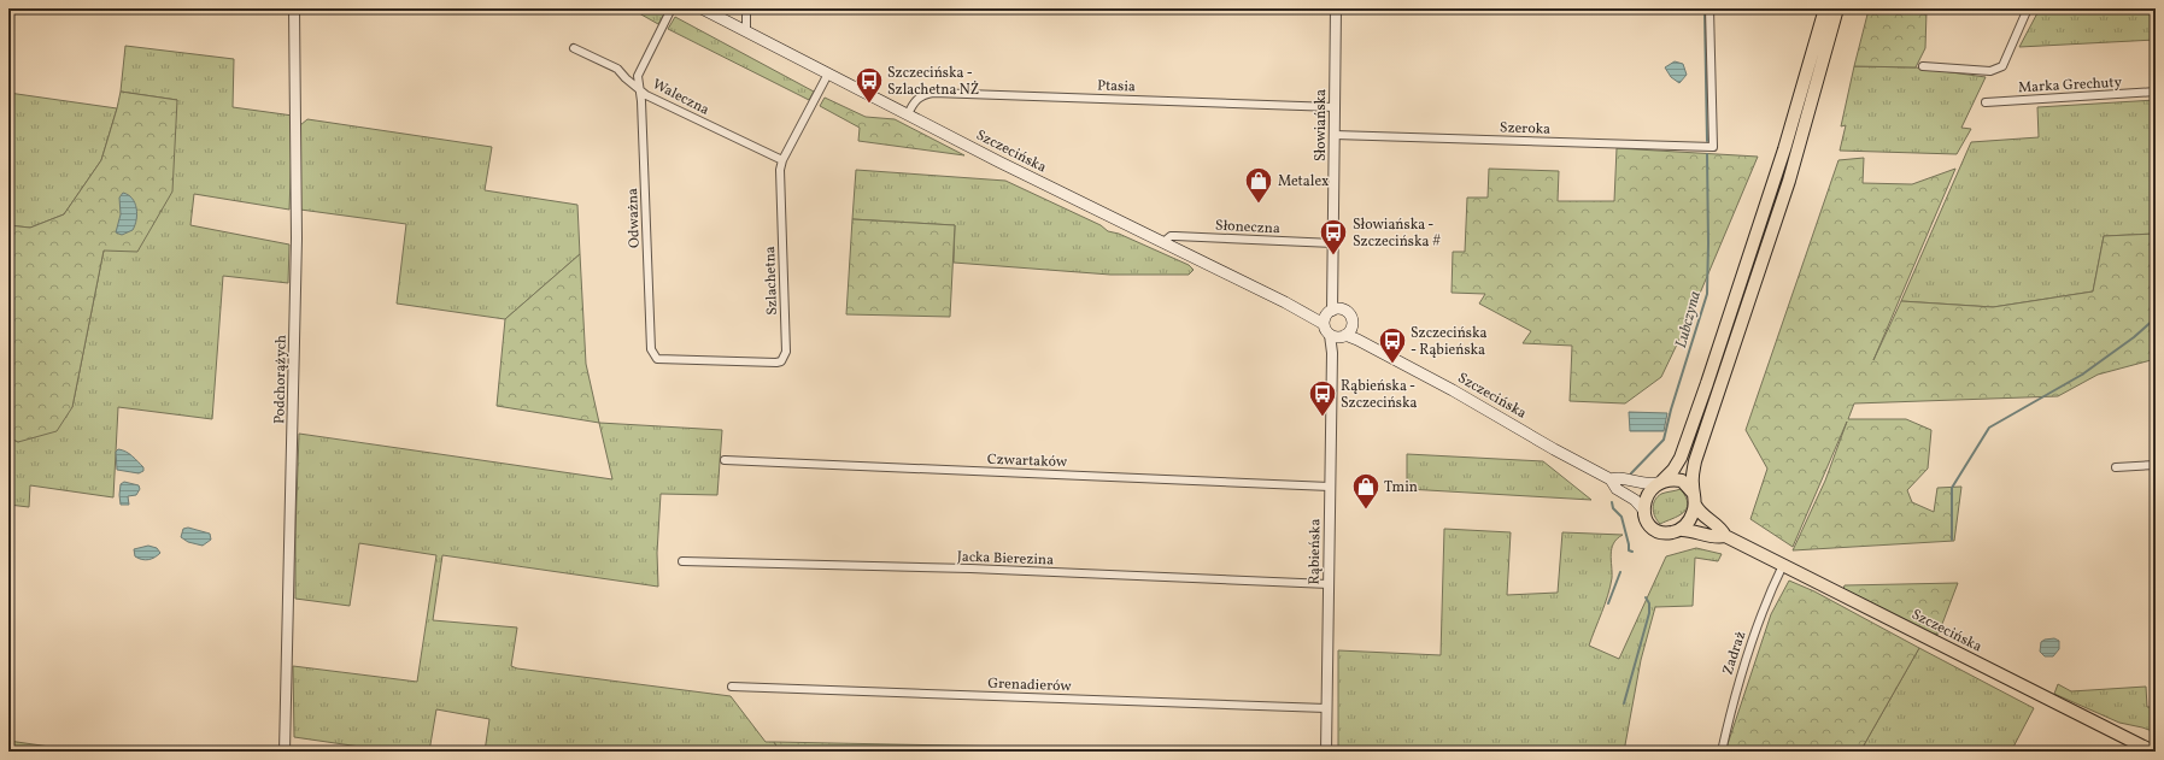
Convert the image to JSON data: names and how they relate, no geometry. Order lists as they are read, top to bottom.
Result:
{
  "streets": {
    "main road": ["Szczecińska"],
    "street": [
      "Marka Grechuty",
      "Ptasia",
      "Waleczna",
      "Słowiańska",
      "Szeroka",
      "Odważna",
      "Słoneczna",
      "Szlachetna",
      "Podchorążych",
      "Czwartaków",
      "Rąbieńska",
      "Jacka Bierezina",
      "Zadraż",
      "Grenadierów"
    ]
  },
  "crossings": [
    ["Ptasia", "Słowiańska"],
    ["Ptasia", "Szczecińska"],
    ["Waleczna", "Odważna"],
    ["Waleczna", "Szlachetna"],
    ["Słowiańska", "Szeroka"],
    ["Słowiańska", "Szczecińska"],
    ["Słowiańska", "Słoneczna"],
    ["Szczecińska", "Słoneczna"],
    ["Szczecińska", "Szlachetna"],
    ["Szczecińska", "Rąbieńska"],
    ["Szczecińska", "Zadraż"],
    ["Odważna", "Szlachetna"],
    ["Czwartaków", "Rąbieńska"],
    ["Rąbieńska", "Jacka Bierezina"],
    ["Rąbieńska", "Grenadierów"]
  ],
  "water": ["Lubczyna"],
  "places": {
    "bus stop": [
      "Szczecińska - Szlachetna NŻ",
      "Słowiańska - Szczecińska #",
      "Szczecińska - Rąbieńska",
      "Rąbieńska - Szczecińska"
    ],
    "shop": ["Metalex", "Tmin"]
  }
}
